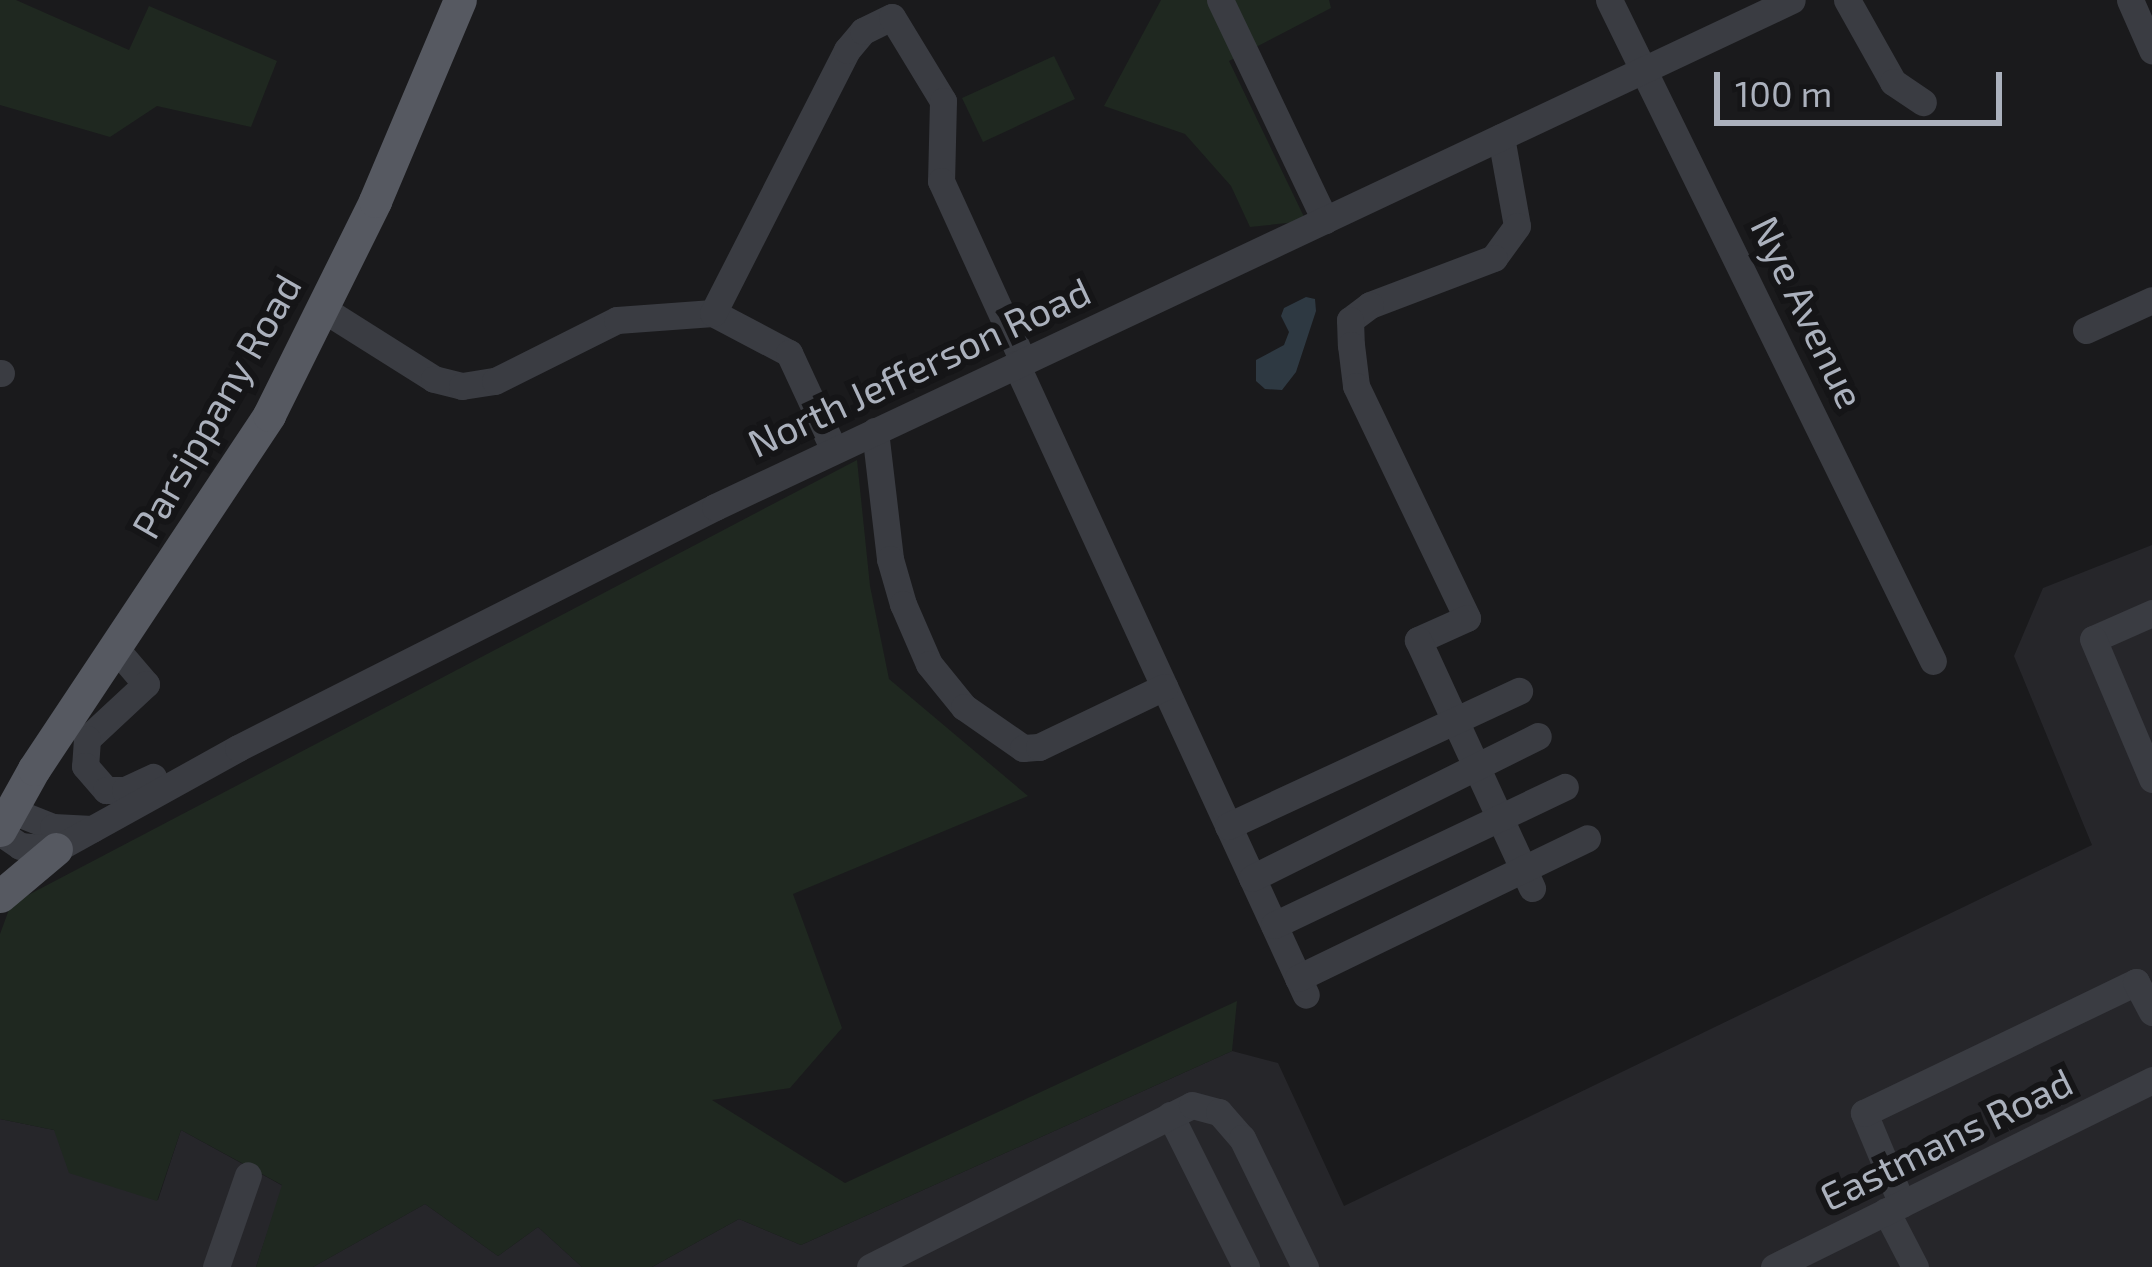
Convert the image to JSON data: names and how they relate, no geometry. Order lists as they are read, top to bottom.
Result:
{
  "streets": {
    "main road": ["Parsippany Road"],
    "street": ["Nye Avenue", "North Jefferson Road", "Eastmans Road"]
  },
  "crossings": [
    ["Nye Avenue", "North Jefferson Road"]
  ],
  "scale_bar": "100 m"
}
